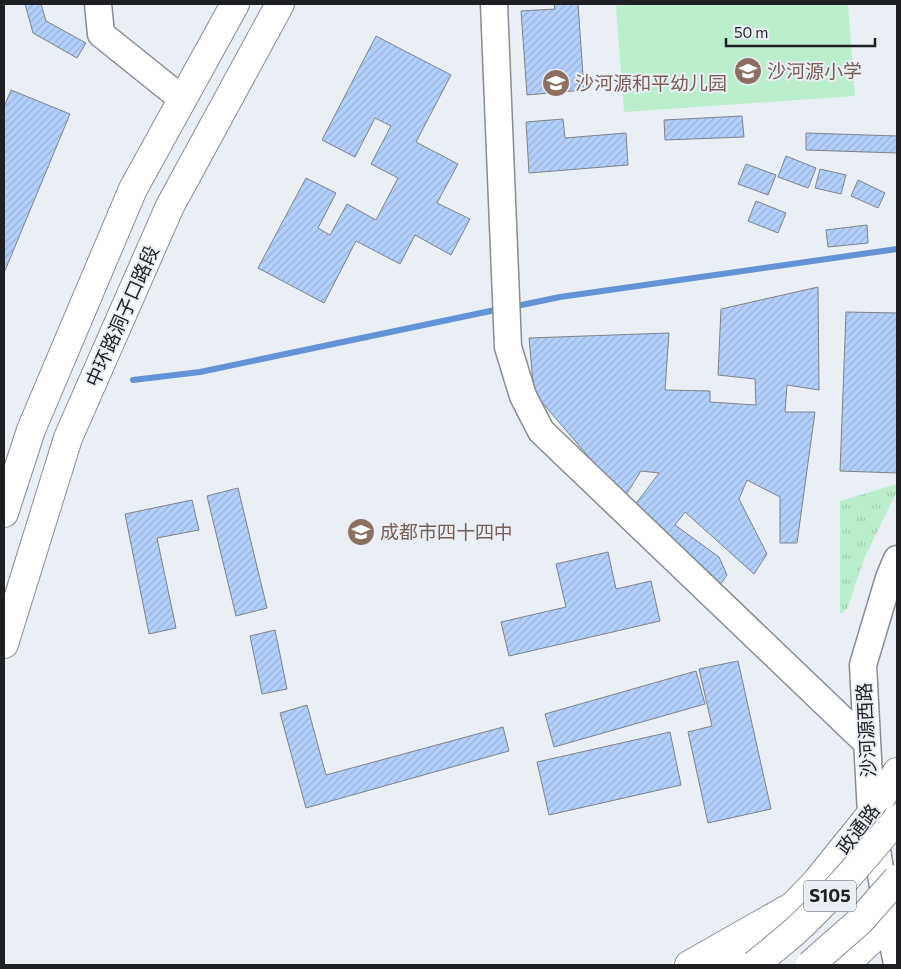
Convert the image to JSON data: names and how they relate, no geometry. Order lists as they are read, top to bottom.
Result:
{
  "streets": {
    "main road": ["中环路洞子口路段", "政通路", "S105"],
    "street": ["沙河源西路"]
  },
  "crossings": [
    ["沙河源西路", "政通路"]
  ],
  "places": {
    "school or university": ["沙河源小学", "沙河源和平幼儿园", "成都市四十四中"]
  },
  "scale_bar": "50 m"
}
